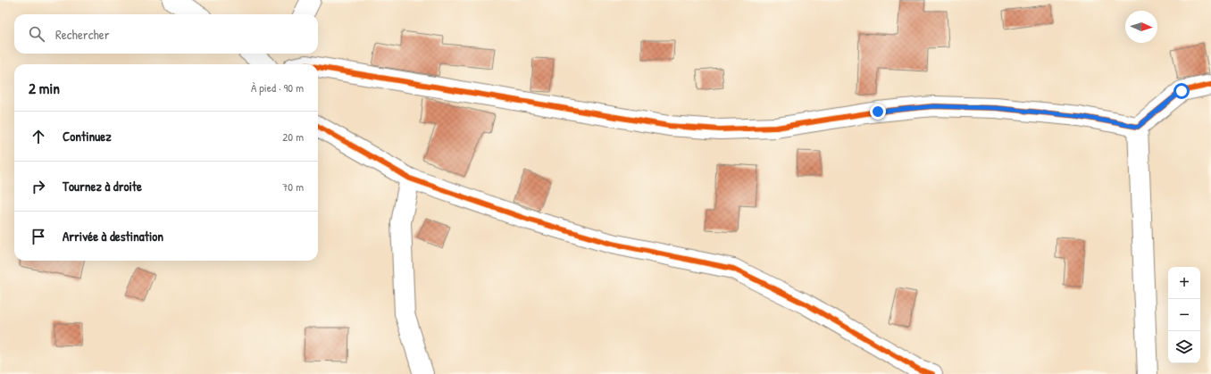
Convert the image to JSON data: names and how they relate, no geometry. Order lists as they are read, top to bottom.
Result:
{
  "north": "right",
  "page": {
    "search": "Rechercher",
    "heading": ["2 min", "À pied · 90 m"],
    "list": [
      ["Continuez", "20 m"],
      ["Tournez à droite", "70 m"],
      "Arrivée à destination"
    ],
    "map_buttons": ["+", "−"]
  }
}
